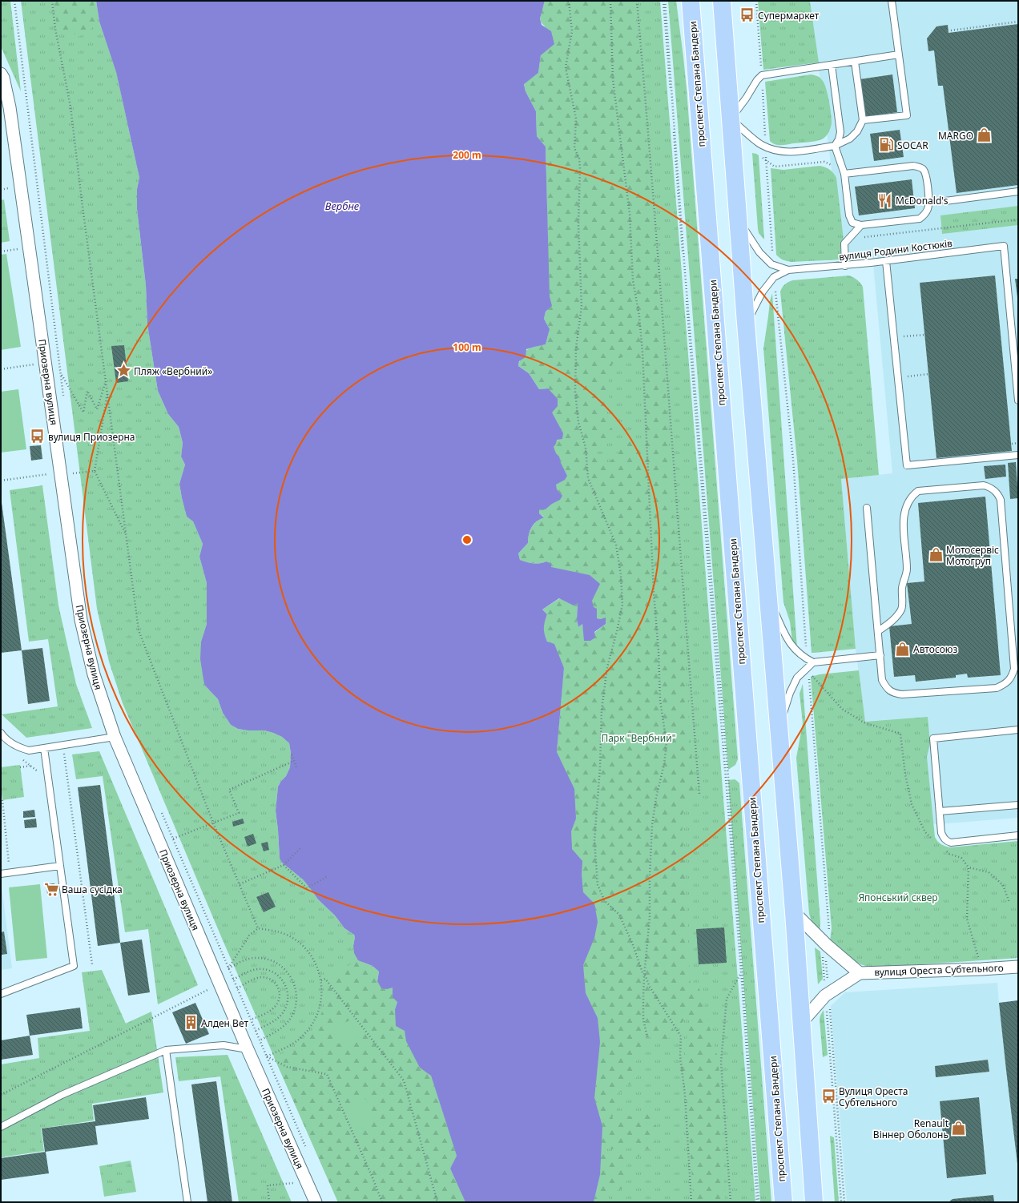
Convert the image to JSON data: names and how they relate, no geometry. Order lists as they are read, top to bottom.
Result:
{
  "streets": {
    "main road": ["проспект Степана Бандери"],
    "street": ["Приозерна вулиця", "вулиця Ореста Субтельного"],
    "lane": ["вулиця Родини Костюків"]
  },
  "water": ["Вербне"],
  "parks": ["Парк \"Вербний\"", "Японський сквер"],
  "places": {
    "bus stop": ["Супермаркет", "вулиця Приозерна", "Вулиця Ореста Субтельного"],
    "shop": [
      "MARGO",
      "Мотосервіс Мотогруп",
      "Автосоюз",
      "Renault Віннер Оболонь"
    ],
    "fuel station": ["SOCAR"],
    "restaurant": ["McDonald's"],
    "place": ["Пляж «Вербний»"],
    "supermarket": ["Ваша сусідка"],
    "building": ["Алден Вет"]
  },
  "rings": ["200 m", "100 m"]
}
